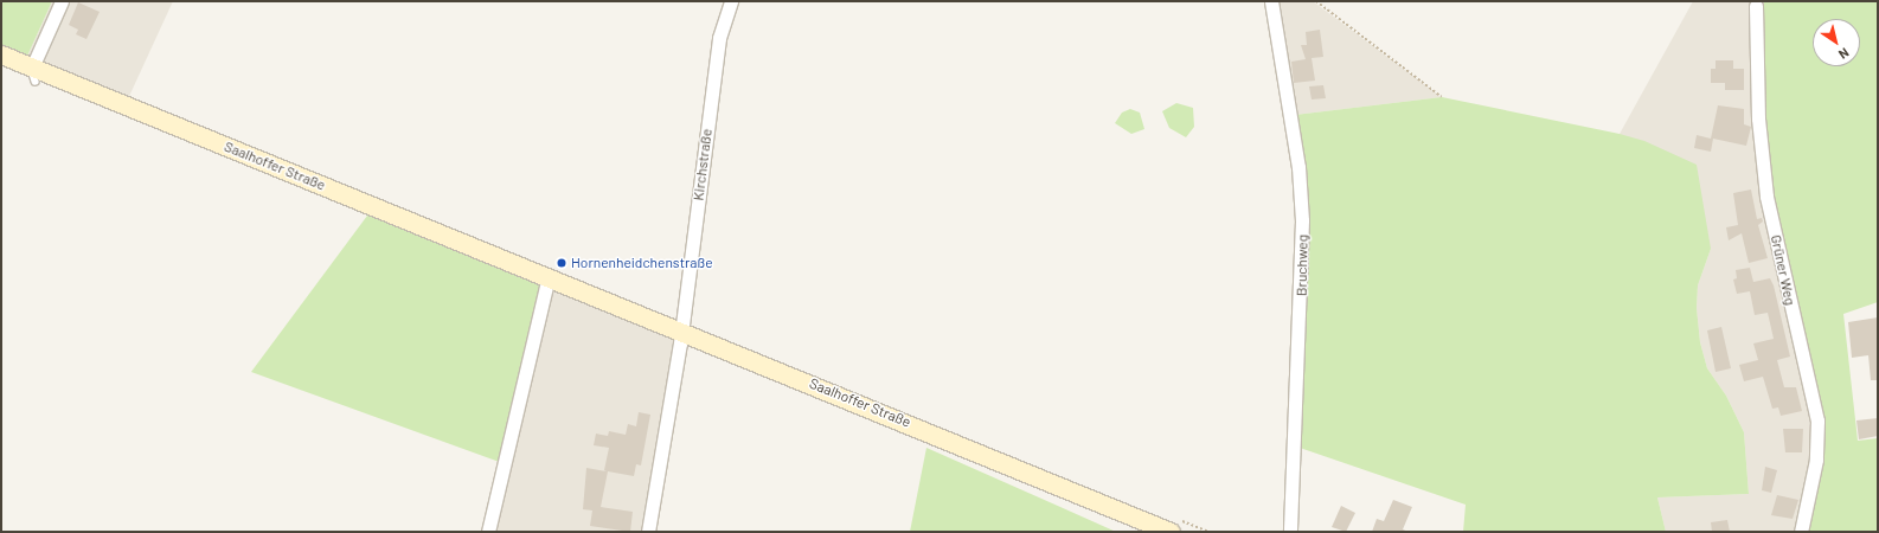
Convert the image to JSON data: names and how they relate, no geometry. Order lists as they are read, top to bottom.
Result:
{
  "streets": {
    "main road": ["Saalhoffer Straße"],
    "street": ["Kirchstraße", "Bruchweg", "Grüner Weg"]
  },
  "crossings": [
    ["Kirchstraße", "Saalhoffer Straße"]
  ],
  "places": ["Hornenheidchenstraße"],
  "north": "bottom right"
}
